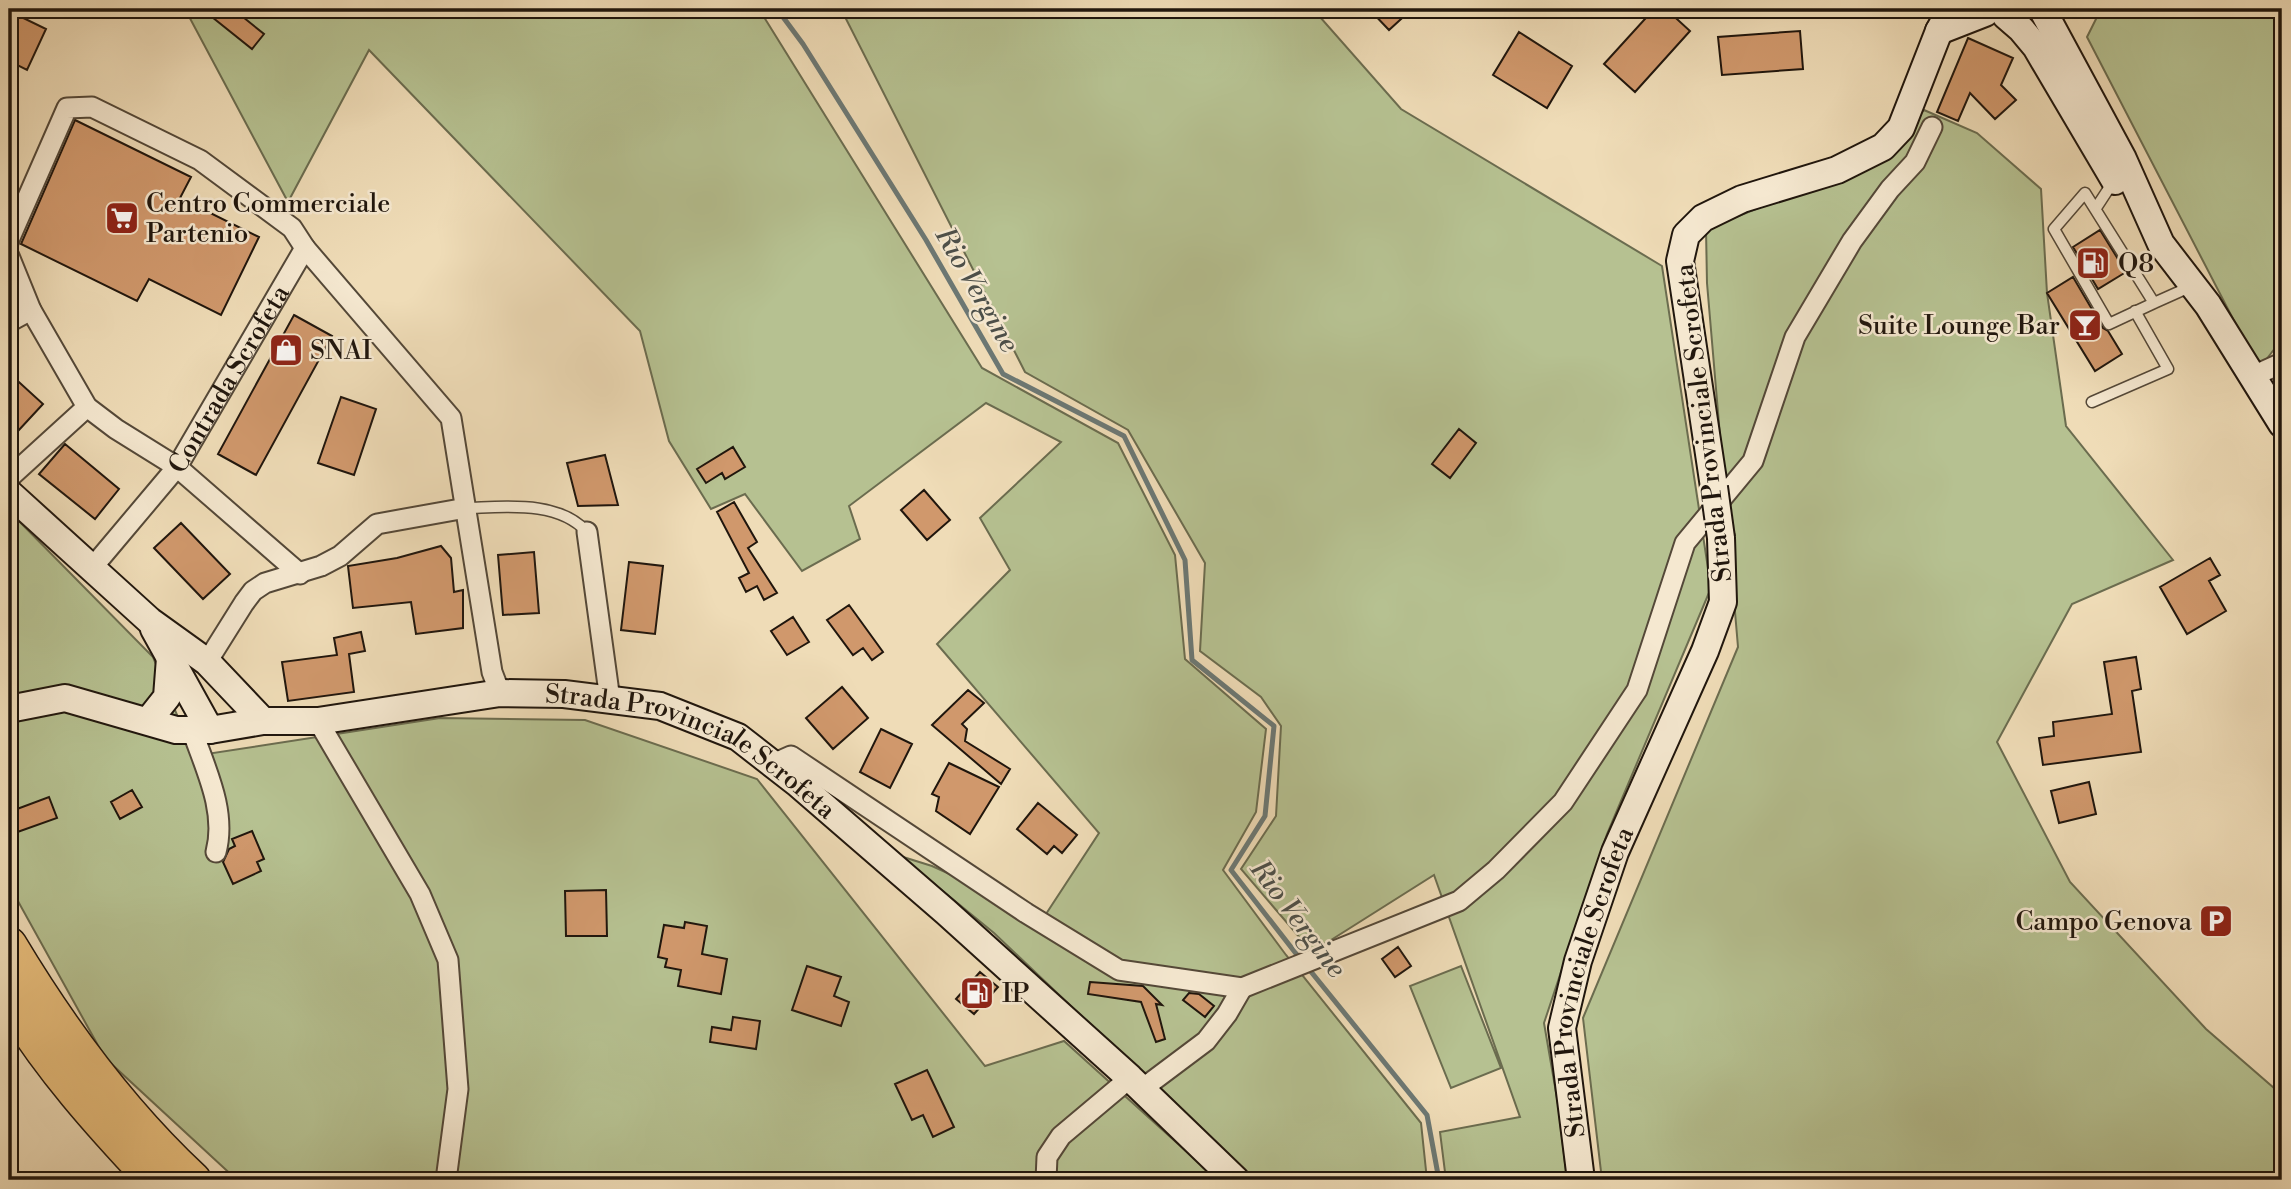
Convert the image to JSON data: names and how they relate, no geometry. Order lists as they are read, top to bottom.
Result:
{
  "streets": {
    "street": ["Contrada Scrofeta", "Strada Provinciale Scrofeta"]
  },
  "crossings": [
    ["Contrada Scrofeta", "Strada Provinciale Scrofeta"]
  ],
  "water": ["Rio Vergine"],
  "places": {
    "supermarket": ["Centro Commerciale Partenio"],
    "fuel station": ["Q8", "IP"],
    "bar": ["Suite Lounge Bar"],
    "shop": ["SNAI"],
    "parking": ["Campo Genova"]
  }
}
